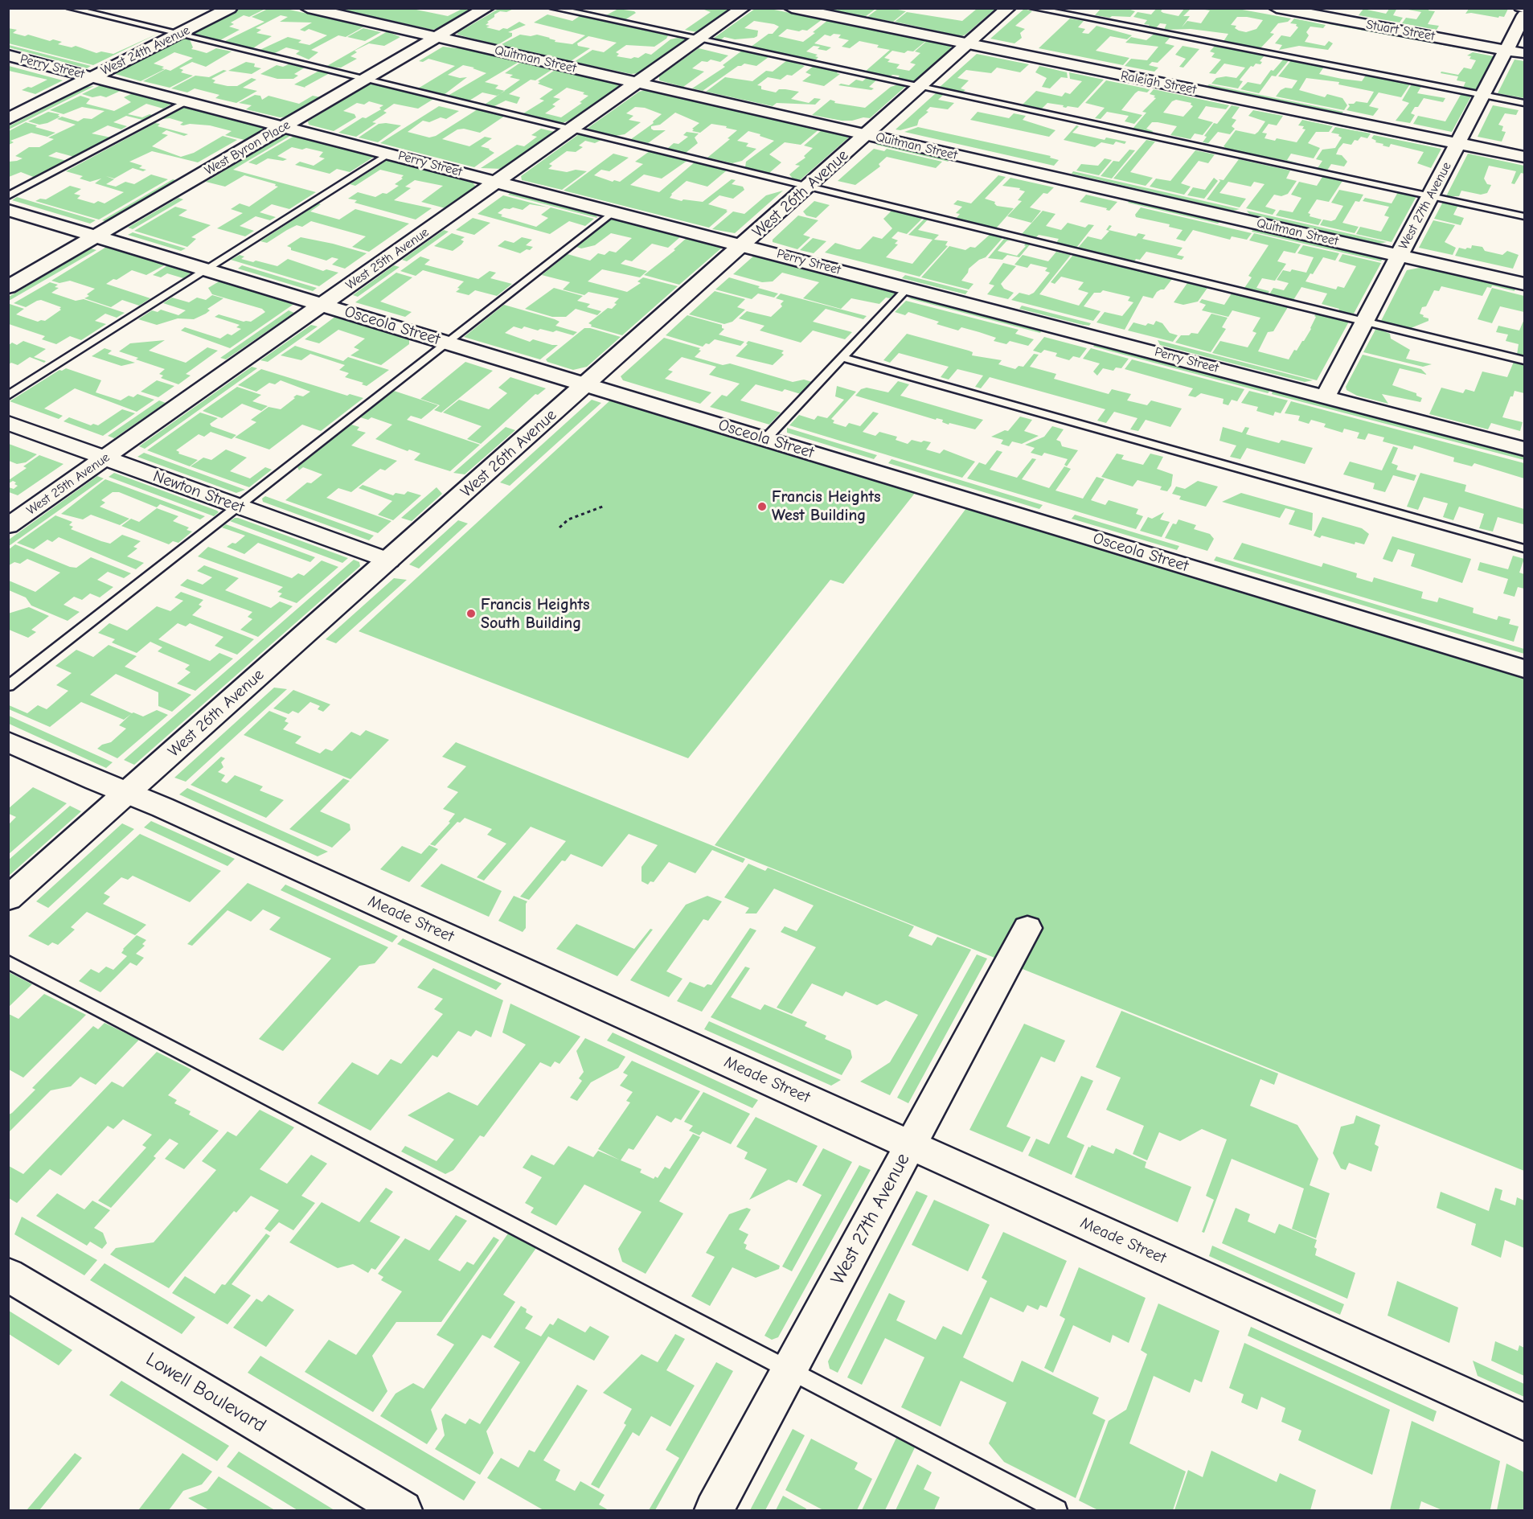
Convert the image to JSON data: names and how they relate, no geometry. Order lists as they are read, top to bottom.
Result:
{
  "streets": {
    "street": [
      "Stuart Street",
      "West 24th Avenue",
      "Quitman Street",
      "Perry Street",
      "Raleigh Street",
      "West Byron Place",
      "West 26th Avenue",
      "West 27th Avenue",
      "West 25th Avenue",
      "Osceola Street",
      "Newton Street",
      "Meade Street",
      "Lowell Boulevard"
    ]
  },
  "crossings": [
    ["Stuart Street", "West 27th Avenue"],
    ["West 24th Avenue", "Perry Street"],
    ["Quitman Street", "West Byron Place"],
    ["Quitman Street", "West 26th Avenue"],
    ["Quitman Street", "West 27th Avenue"],
    ["Quitman Street", "West 25th Avenue"],
    ["Perry Street", "West Byron Place"],
    ["Perry Street", "West 26th Avenue"],
    ["Perry Street", "West 27th Avenue"],
    ["Perry Street", "West 25th Avenue"],
    ["Raleigh Street", "West 26th Avenue"],
    ["Raleigh Street", "West 27th Avenue"],
    ["West Byron Place", "Osceola Street"],
    ["West 26th Avenue", "Osceola Street"],
    ["West 26th Avenue", "Newton Street"],
    ["West 26th Avenue", "Meade Street"],
    ["West 27th Avenue", "Meade Street"],
    ["West 25th Avenue", "Osceola Street"],
    ["West 25th Avenue", "Newton Street"]
  ],
  "places": ["Francis Heights West Building", "Francis Heights South Building"]
}
